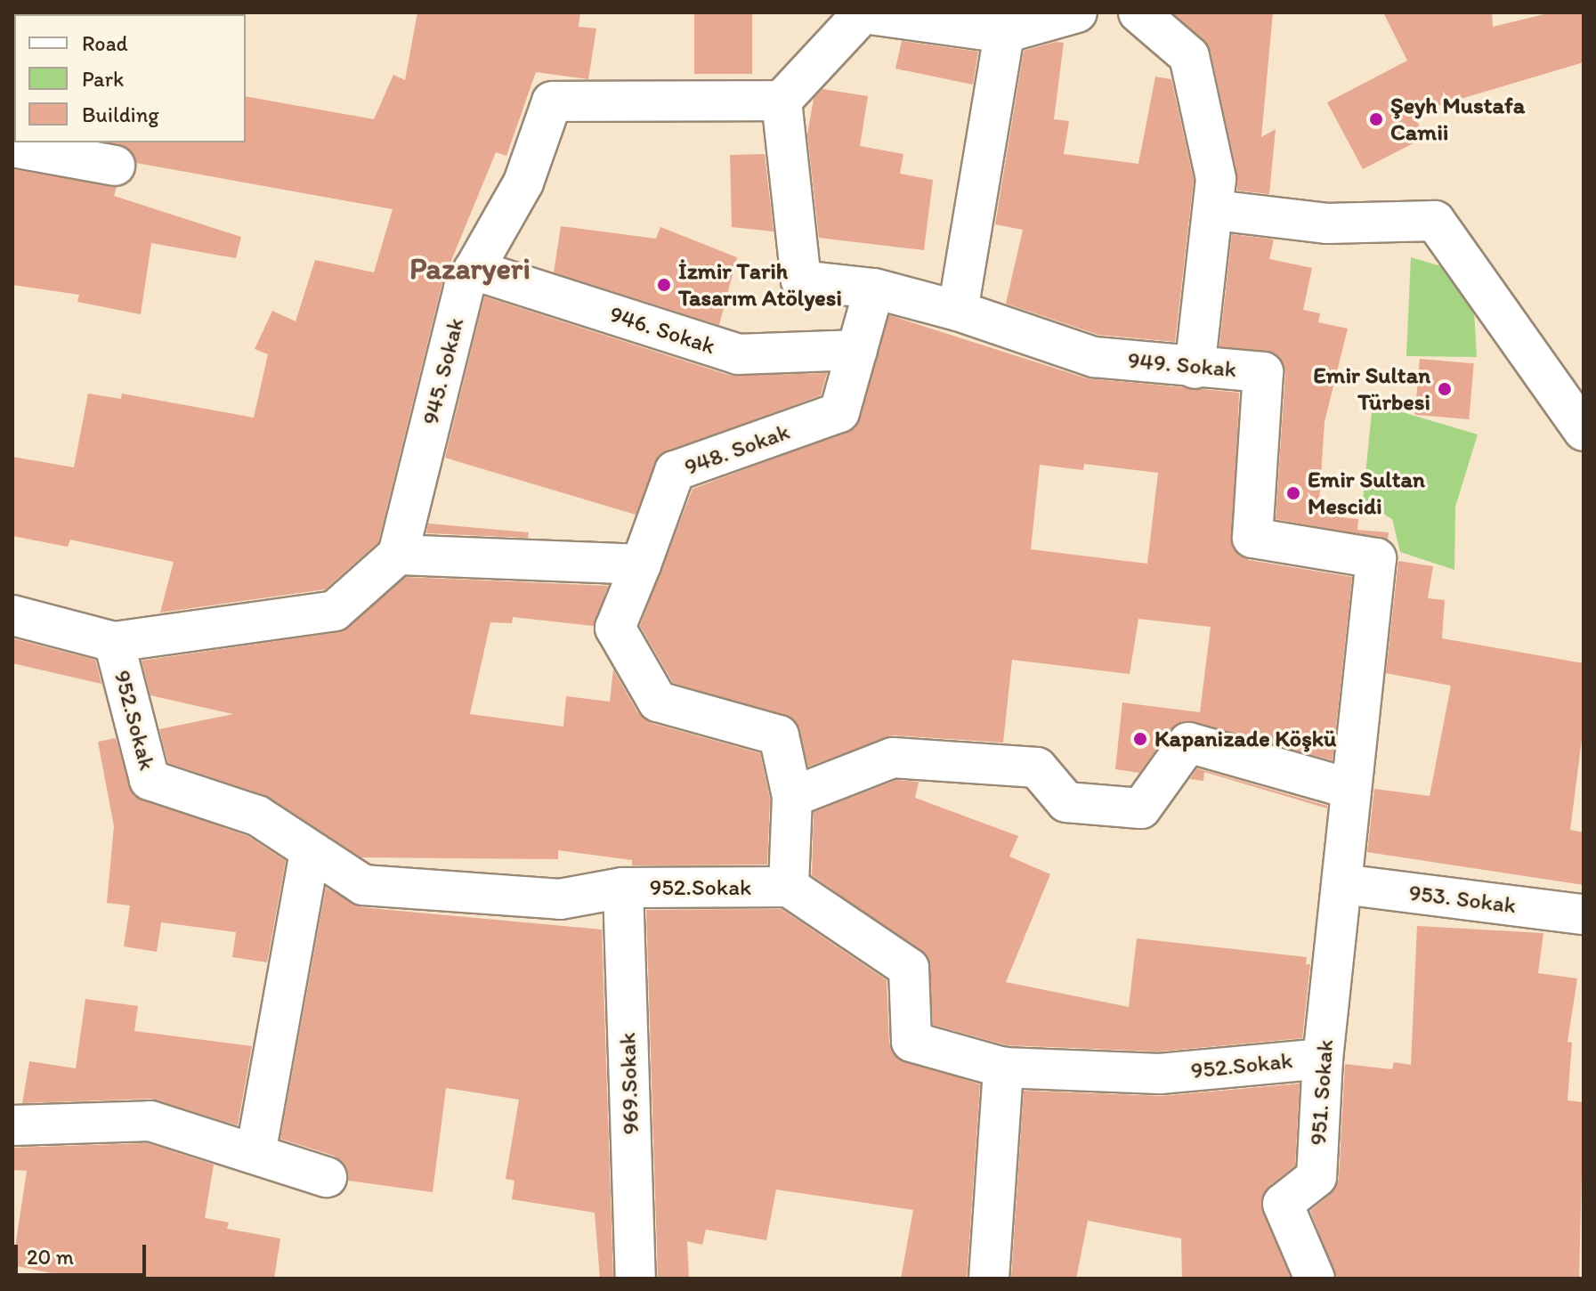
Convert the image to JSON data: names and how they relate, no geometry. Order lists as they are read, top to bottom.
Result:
{
  "streets": {
    "street": [
      "946. Sokak",
      "949. Sokak",
      "945. Sokak",
      "948. Sokak",
      "952.Sokak",
      "953. Sokak",
      "969.Sokak",
      "951. Sokak"
    ]
  },
  "crossings": [
    ["946. Sokak", "945. Sokak"],
    ["946. Sokak", "948. Sokak"],
    ["949. Sokak", "945. Sokak"],
    ["949. Sokak", "948. Sokak"],
    ["949. Sokak", "953. Sokak"],
    ["949. Sokak", "951. Sokak"],
    ["952.Sokak", "969.Sokak"],
    ["952.Sokak", "951. Sokak"],
    ["953. Sokak", "951. Sokak"]
  ],
  "districts": ["Pazaryeri"],
  "places": [
    "Şeyh Mustafa Camii",
    "İzmir Tarih Tasarım Atölyesi",
    "Emir Sultan Türbesi",
    "Emir Sultan Mescidi",
    "Kapanizade Köşkü"
  ],
  "legend": ["Road", "Park", "Building"],
  "scale_bar": "20 m"
}
